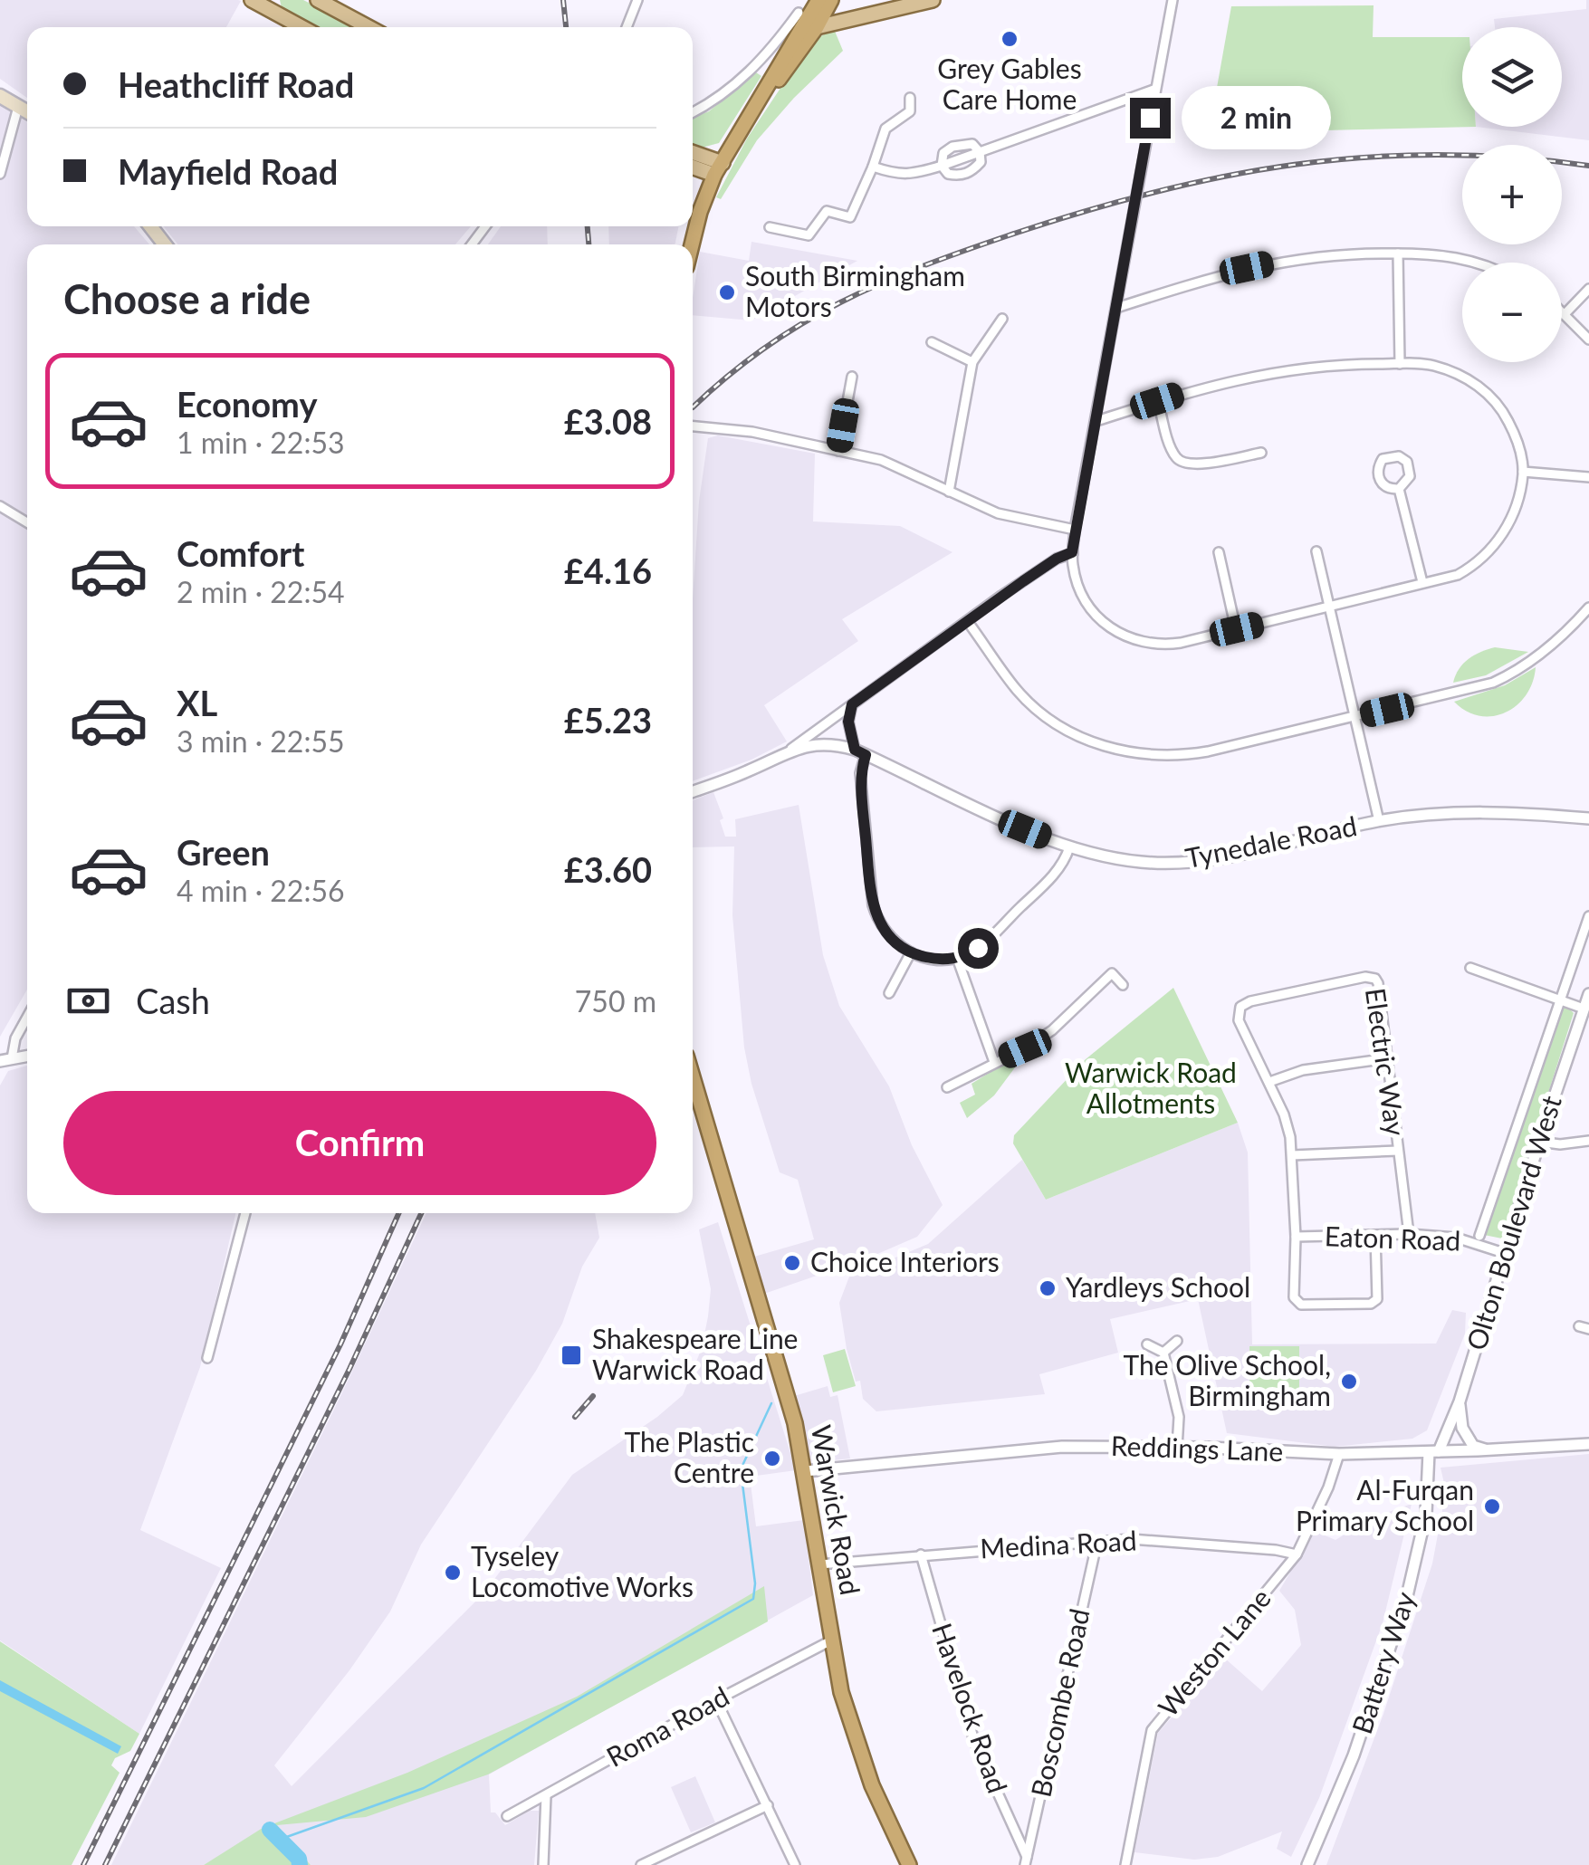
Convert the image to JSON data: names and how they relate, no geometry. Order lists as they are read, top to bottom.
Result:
{
  "streets": {
    "highway": ["Warwick Road"],
    "street": [
      "Tynedale Road",
      "Electric Way",
      "Olton Boulevard West",
      "Eaton Road",
      "Reddings Lane",
      "Medina Road",
      "Weston Lane",
      "Battery Way",
      "Boscombe Road",
      "Havelock Road",
      "Roma Road"
    ]
  },
  "crossings": [
    ["Electric Way", "Eaton Road"],
    ["Olton Boulevard West", "Eaton Road"],
    ["Olton Boulevard West", "Reddings Lane"],
    ["Olton Boulevard West", "Battery Way"],
    ["Reddings Lane", "Warwick Road"],
    ["Reddings Lane", "Weston Lane"],
    ["Reddings Lane", "Battery Way"],
    ["Warwick Road", "Medina Road"],
    ["Warwick Road", "Roma Road"],
    ["Medina Road", "Weston Lane"],
    ["Medina Road", "Boscombe Road"],
    ["Medina Road", "Havelock Road"],
    ["Boscombe Road", "Havelock Road"]
  ],
  "parks": ["Warwick Road Allotments"],
  "places": {
    "other": [
      "Grey Gables Care Home",
      "South Birmingham Motors",
      "Choice Interiors",
      "Yardleys School",
      "The Olive School, Birmingham",
      "The Plastic Centre",
      "Al-Furqan Primary School",
      "Tyseley Locomotive Works"
    ],
    "transit": ["Shakespeare Line Warwick Road"]
  },
  "page": {
    "map_buttons": ["+", "−"],
    "banner": ["Heathcliff Road", "Mayfield Road"],
    "bubble": "2 min",
    "heading": "Choose a ride",
    "list": [
      {
        "name": "Economy",
        "note": "1 min · 22:53",
        "value": "£3.08"
      },
      {
        "name": "Comfort",
        "note": "2 min · 22:54",
        "value": "£4.16"
      },
      {
        "name": "XL",
        "note": "3 min · 22:55",
        "value": "£5.23"
      },
      {
        "name": "Green",
        "note": "4 min · 22:56",
        "value": "£3.60"
      }
    ],
    "pay": ["Cash", "750 m"],
    "buttons": "Confirm"
  }
}
